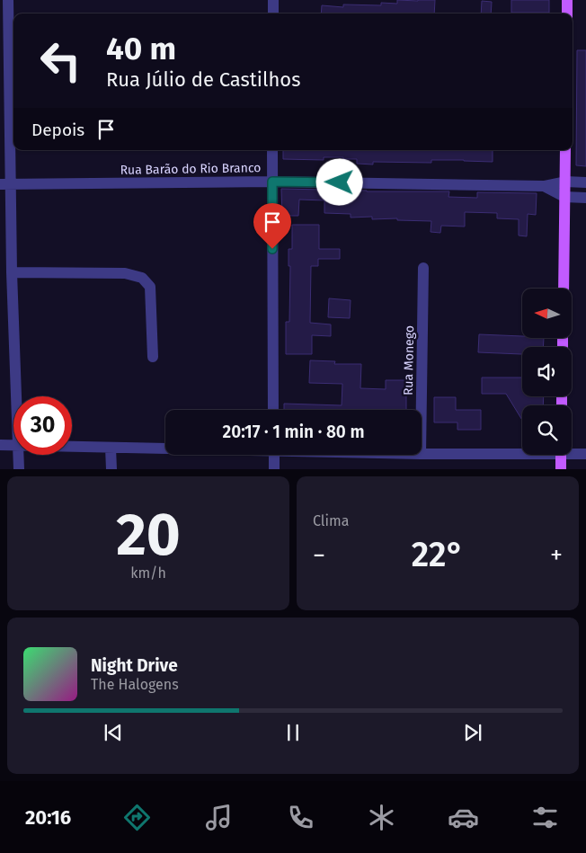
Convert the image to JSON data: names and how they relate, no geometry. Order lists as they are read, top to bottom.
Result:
{
  "streets": {
    "street": ["Rua Barão do Rio Branco", "Rua Monego"]
  },
  "north": "left",
  "page": {
    "turn": ["40 m", "Rua Júlio de Castilhos"],
    "then": "Depois",
    "limit": "30",
    "trip": "20:17 · 1 min · 80 m",
    "tile": [
      ["20", "km/h"],
      "Clima"
    ],
    "heat": ["−", "22°", "+"],
    "song": ["Night Drive", "The Halogens"],
    "tabs": "20:16"
  }
}
